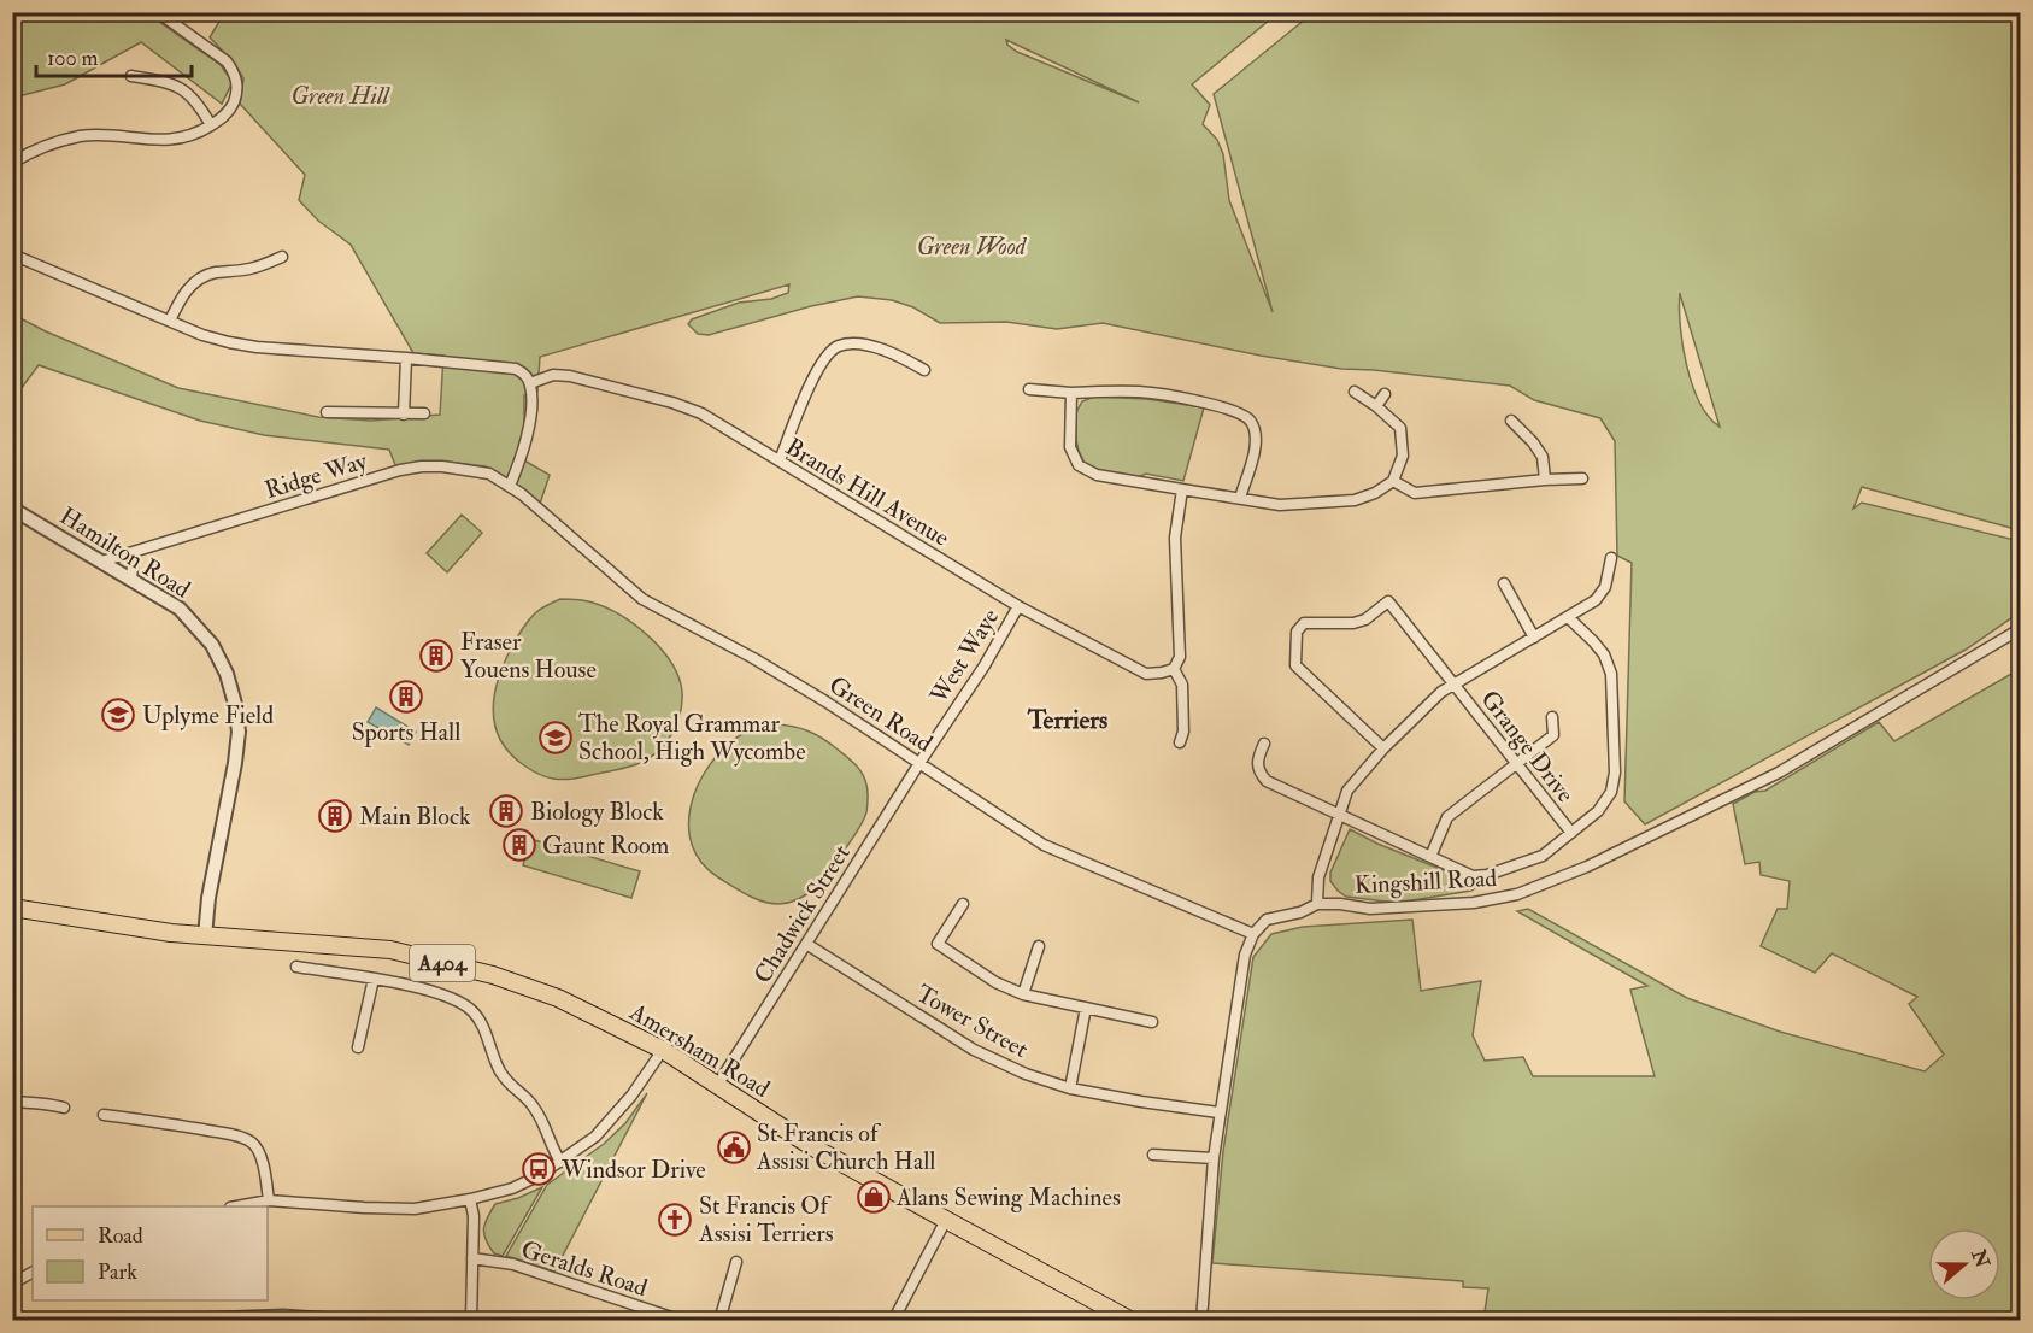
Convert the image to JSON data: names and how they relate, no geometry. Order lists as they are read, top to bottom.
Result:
{
  "streets": {
    "main road": ["A404", "Amersham Road"],
    "street": [
      "Ridge Way",
      "Brands Hill Avenue",
      "Hamilton Road",
      "West Waye",
      "Green Road",
      "Grange Drive",
      "Kingshill Road",
      "Chadwick Street",
      "Tower Street",
      "Geralds Road"
    ]
  },
  "crossings": [
    ["Ridge Way", "Hamilton Road"],
    ["Ridge Way", "Green Road"],
    ["Brands Hill Avenue", "West Waye"],
    ["Hamilton Road", "A404"],
    ["Hamilton Road", "Amersham Road"],
    ["West Waye", "Green Road"],
    ["West Waye", "Chadwick Street"],
    ["Green Road", "Kingshill Road"],
    ["Green Road", "Chadwick Street"],
    ["Chadwick Street", "Tower Street"],
    ["Chadwick Street", "Amersham Road"],
    ["A404", "Amersham Road"]
  ],
  "districts": ["Terriers"],
  "parks": ["Green Hill", "Green Wood"],
  "places": {
    "building": [
      "Fraser Youens House",
      "Sports Hall",
      "Biology Block",
      "Main Block",
      "Gaunt Room"
    ],
    "school or university": ["Uplyme Field", "The Royal Grammar School, High Wycombe"],
    "public building": ["St Francis of Assisi Church Hall"],
    "bus stop": ["Windsor Drive"],
    "shop": ["Alans Sewing Machines"],
    "church": ["St Francis Of Assisi Terriers"]
  },
  "legend": ["Road", "Park"],
  "scale_bar": "100 m",
  "north": "right"
}
